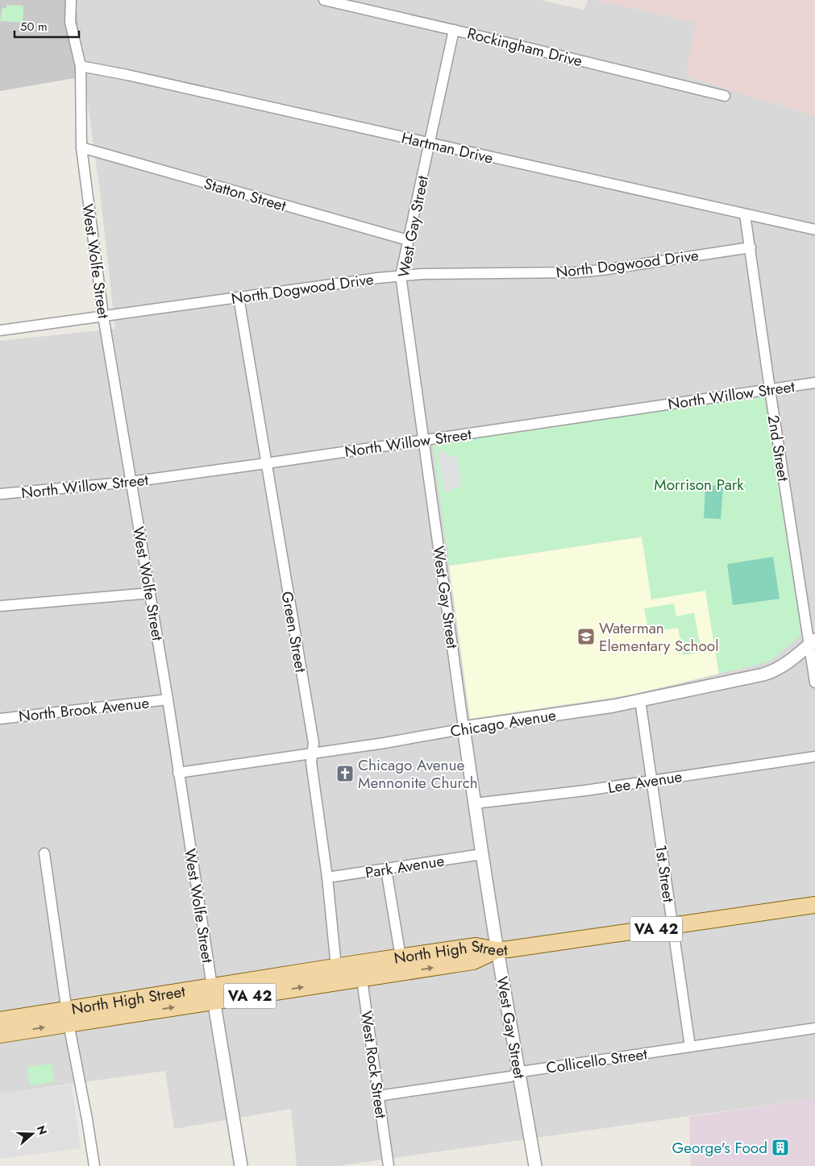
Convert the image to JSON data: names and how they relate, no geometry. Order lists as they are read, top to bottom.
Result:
{
  "streets": {
    "main road": ["VA 42", "North High Street"],
    "street": [
      "Rockingham Drive",
      "Hartman Drive",
      "Statton Street",
      "West Gay Street",
      "West Wolfe Street",
      "North Dogwood Drive",
      "North Willow Street",
      "2nd Street",
      "Green Street",
      "North Brook Avenue",
      "Chicago Avenue",
      "Lee Avenue",
      "Park Avenue",
      "1st Street",
      "Collicello Street",
      "West Rock Street"
    ]
  },
  "crossings": [
    ["Rockingham Drive", "West Gay Street"],
    ["Hartman Drive", "West Gay Street"],
    ["Hartman Drive", "West Wolfe Street"],
    ["Hartman Drive", "2nd Street"],
    ["Statton Street", "West Gay Street"],
    ["Statton Street", "West Wolfe Street"],
    ["West Gay Street", "North Dogwood Drive"],
    ["West Gay Street", "North Willow Street"],
    ["West Gay Street", "Chicago Avenue"],
    ["West Gay Street", "Lee Avenue"],
    ["West Gay Street", "Park Avenue"],
    ["West Gay Street", "VA 42"],
    ["West Gay Street", "North High Street"],
    ["West Gay Street", "Collicello Street"],
    ["West Wolfe Street", "North Dogwood Drive"],
    ["West Wolfe Street", "North Willow Street"],
    ["West Wolfe Street", "North Brook Avenue"],
    ["West Wolfe Street", "Chicago Avenue"],
    ["West Wolfe Street", "North High Street"],
    ["North Dogwood Drive", "2nd Street"],
    ["North Dogwood Drive", "Green Street"],
    ["North Willow Street", "2nd Street"],
    ["North Willow Street", "Green Street"],
    ["2nd Street", "Chicago Avenue"],
    ["Green Street", "Chicago Avenue"],
    ["Green Street", "Park Avenue"],
    ["Green Street", "North High Street"],
    ["Chicago Avenue", "1st Street"],
    ["Lee Avenue", "1st Street"],
    ["1st Street", "VA 42"],
    ["1st Street", "Collicello Street"],
    ["VA 42", "North High Street"],
    ["North High Street", "West Rock Street"],
    ["Collicello Street", "West Rock Street"]
  ],
  "parks": ["Morrison Park"],
  "places": {
    "school or university": ["Waterman Elementary School"],
    "church": ["Chicago Avenue Mennonite Church"],
    "building": ["George's Food"]
  },
  "scale_bar": "50 m",
  "north": "right"
}
